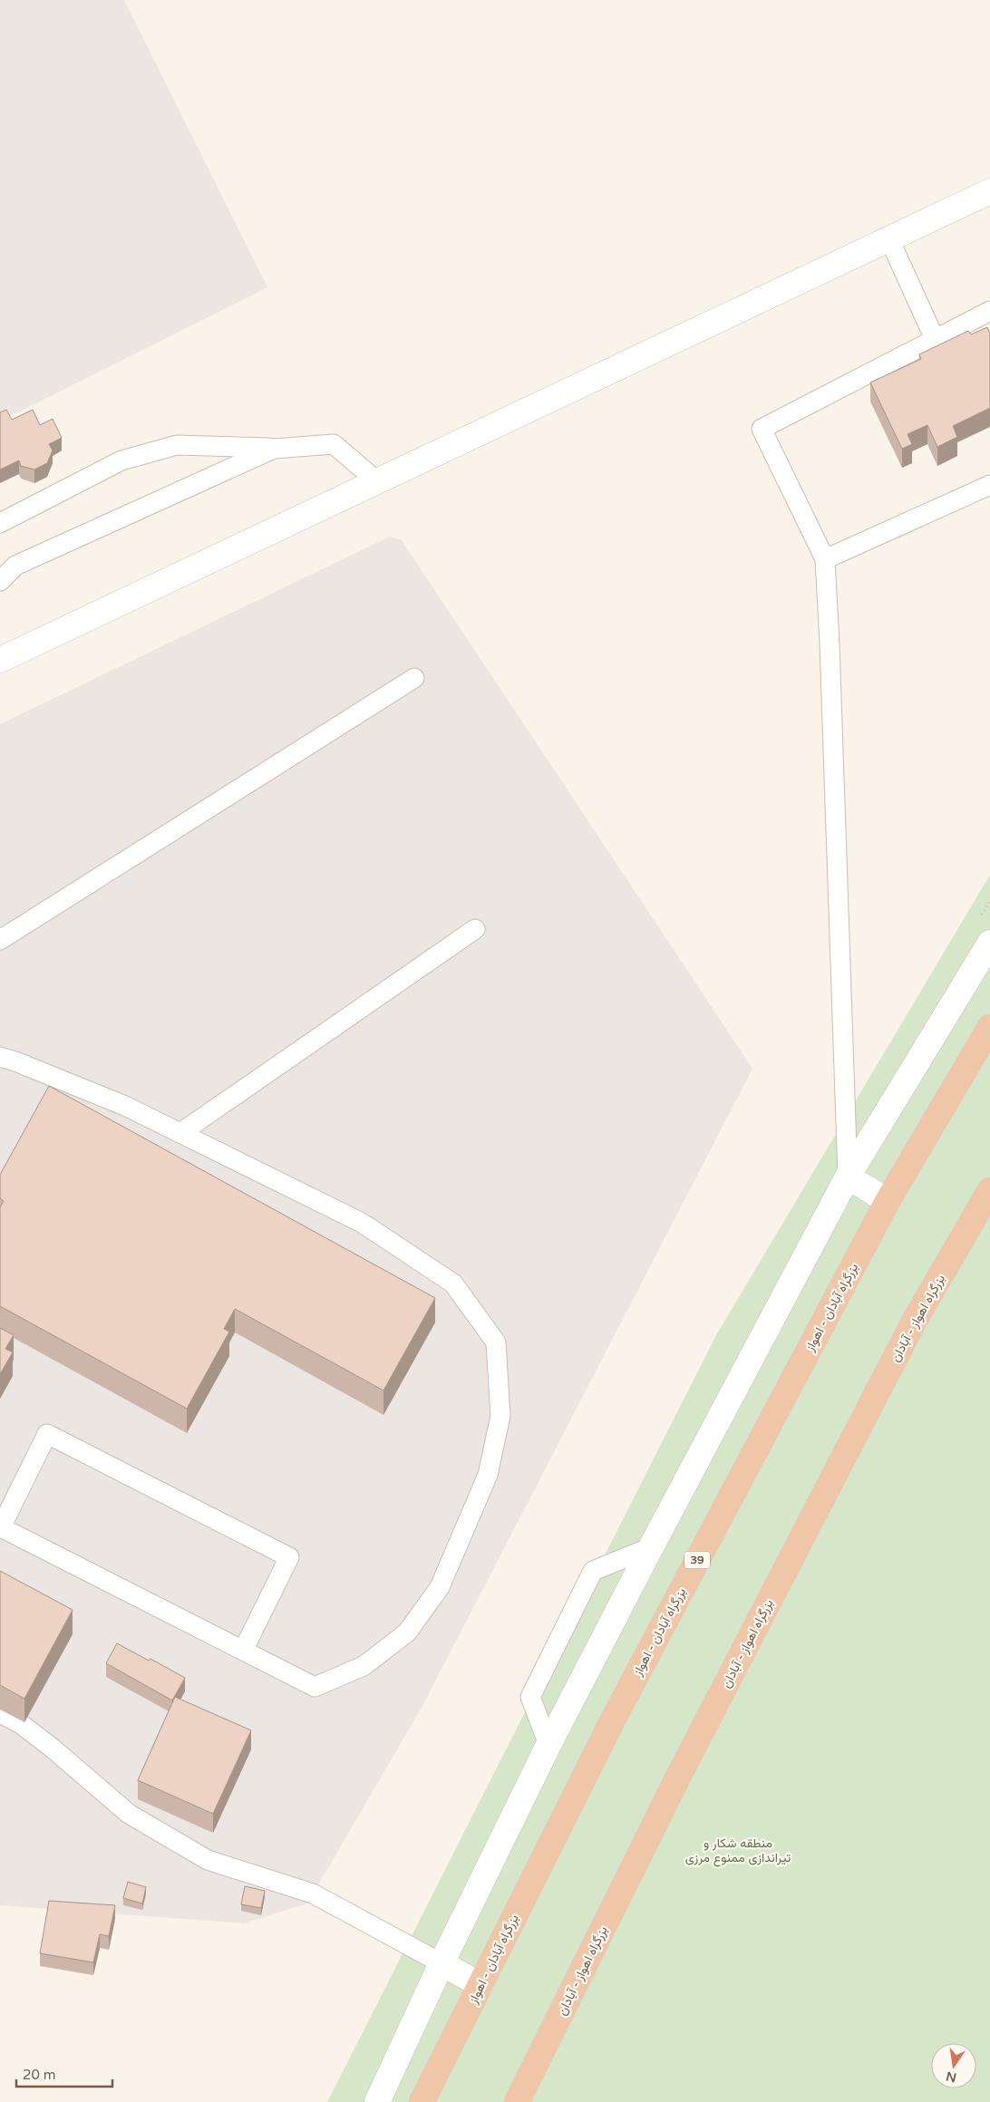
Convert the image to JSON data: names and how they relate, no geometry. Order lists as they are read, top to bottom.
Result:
{
  "streets": {
    "highway": ["بزرگراه آبادان - اهواز", "بزرگراه اهواز - آبادان", "39"]
  },
  "parks": ["منطقه شکار و تیراندازی ممنوع مرزی"],
  "scale_bar": "20 m",
  "north": "bottom"
}
